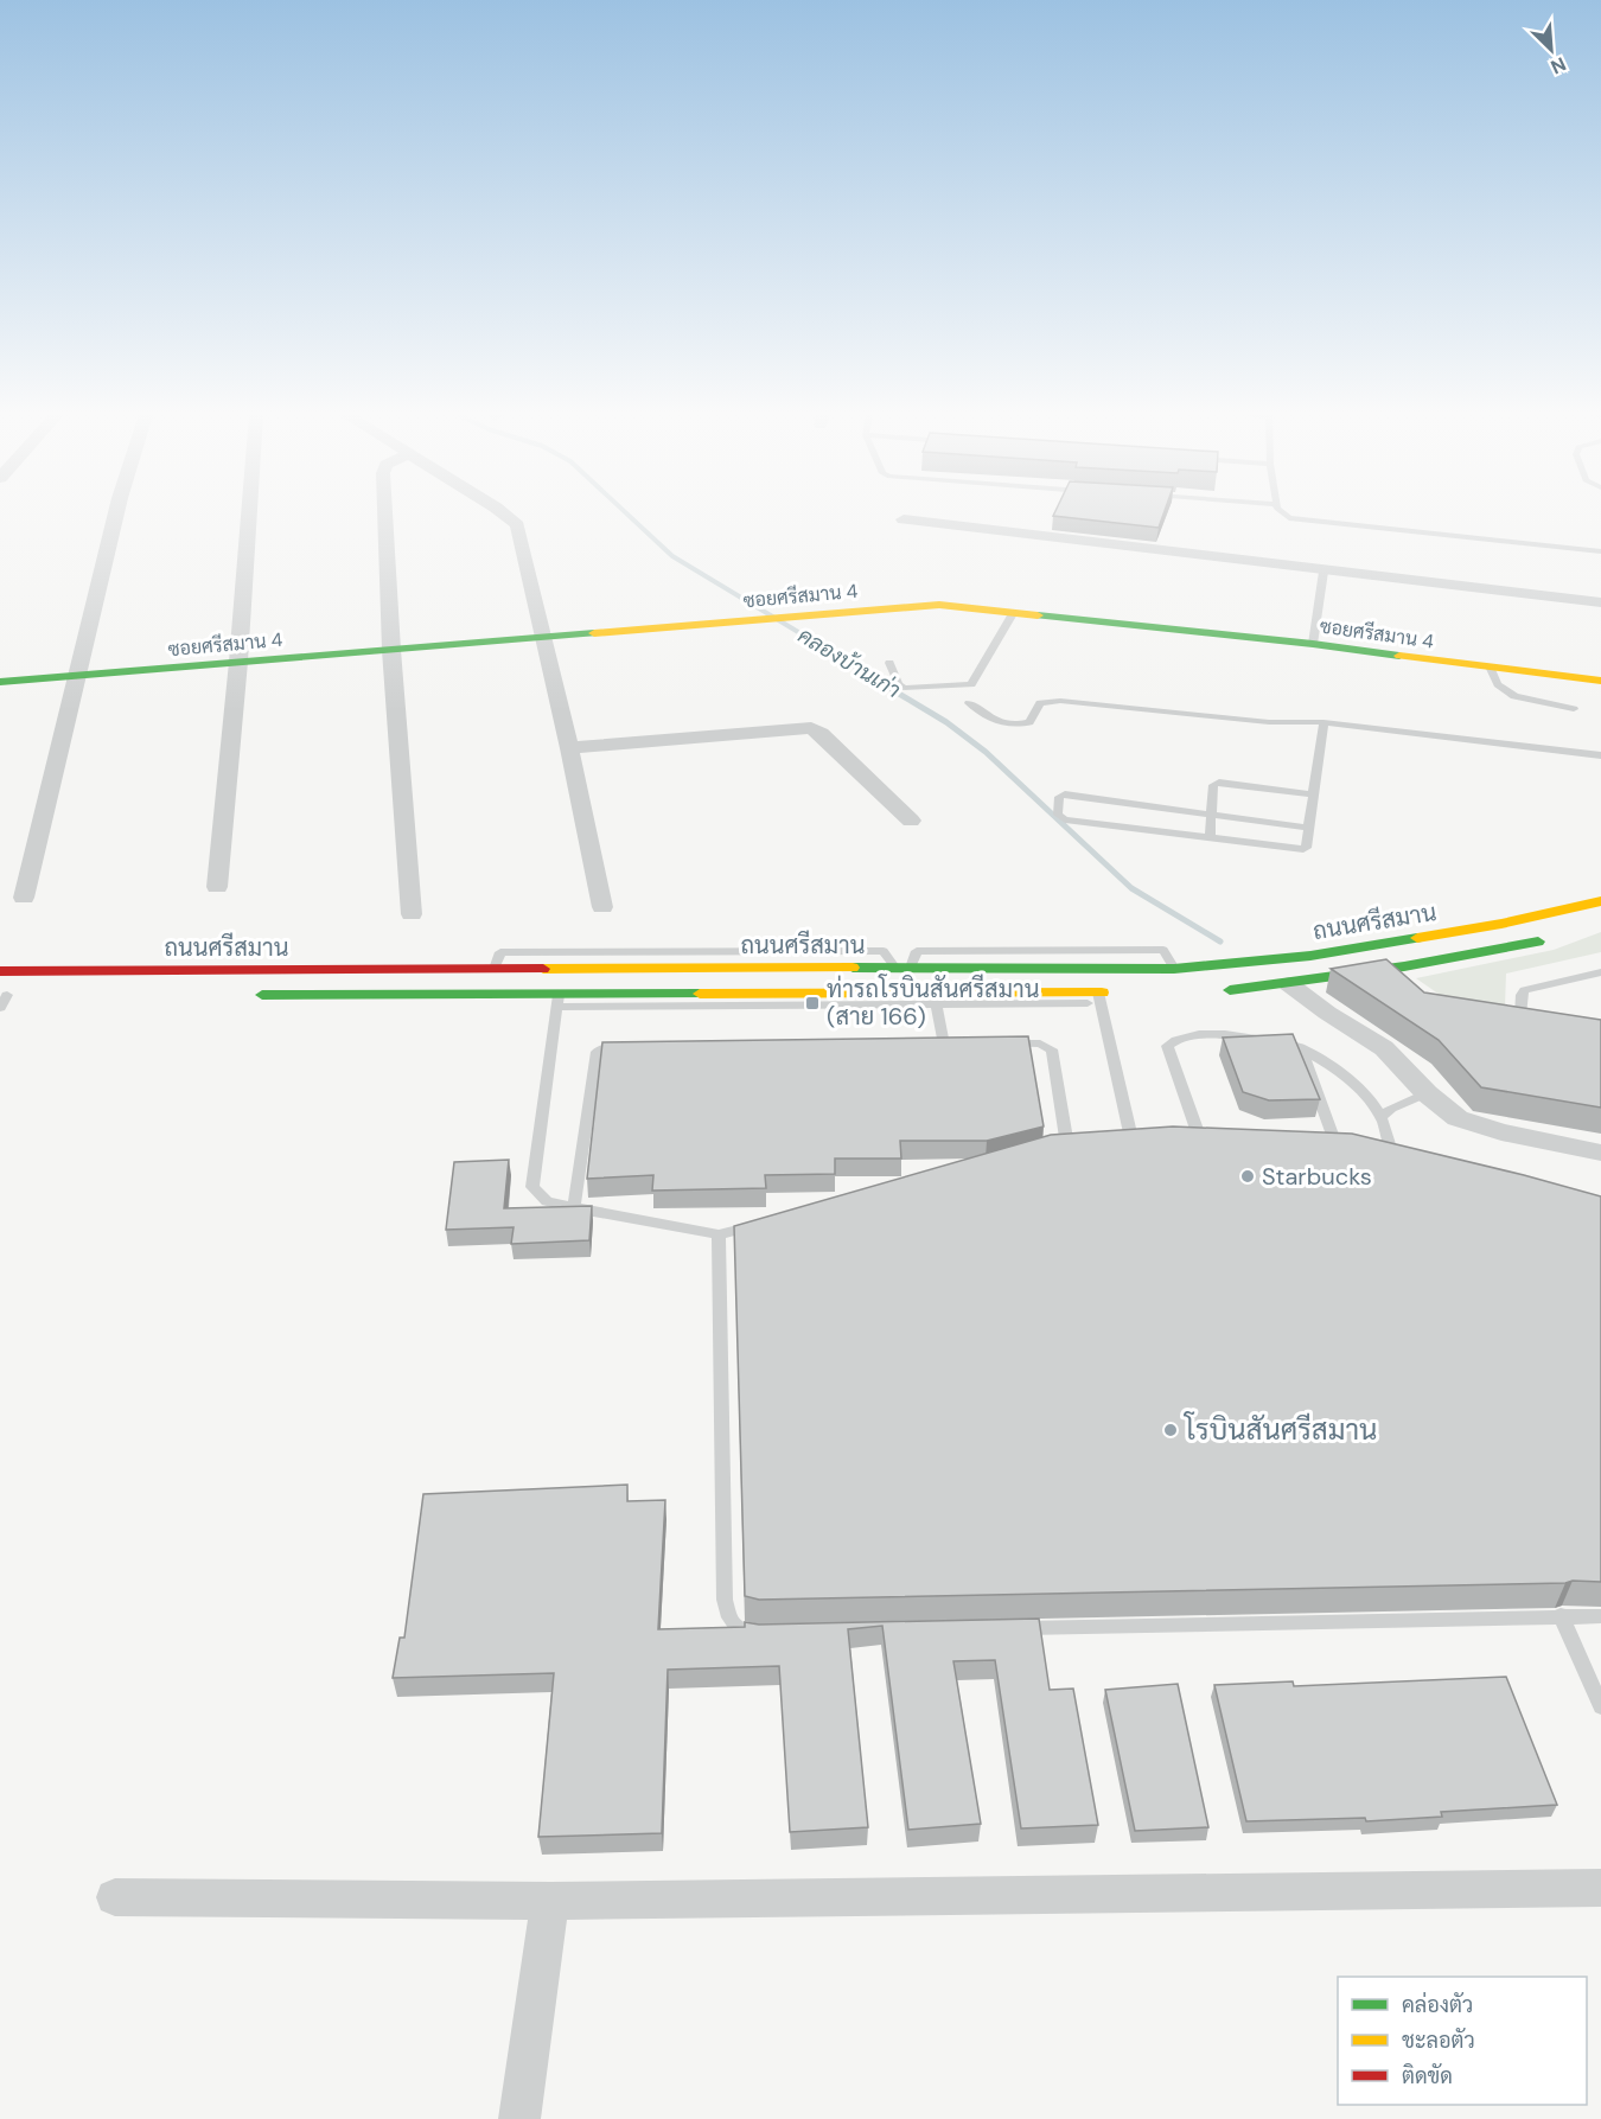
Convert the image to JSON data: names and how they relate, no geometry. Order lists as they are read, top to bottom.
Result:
{
  "streets": {
    "main road": ["ซอยศรีสมาน 4", "ถนนศรีสมาน"]
  },
  "water": ["คลองบ้านเก่า"],
  "places": {
    "transit": ["ท่ารถโรบินสันศรีสมาน (สาย 166)"],
    "other": ["Starbucks", "โรบินสันศรีสมาน"]
  },
  "legend": ["คล่องตัว", "ชะลอตัว", "ติดขัด"],
  "north": "bottom right"
}
